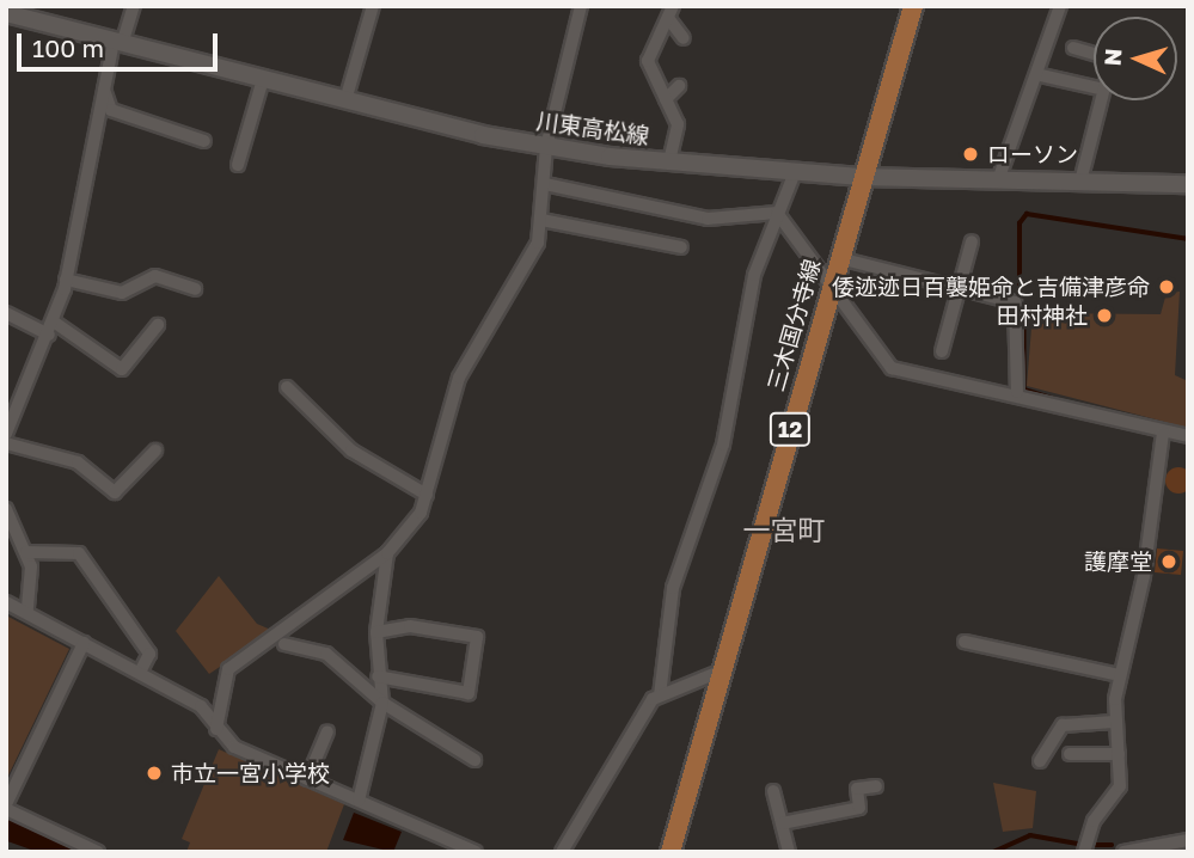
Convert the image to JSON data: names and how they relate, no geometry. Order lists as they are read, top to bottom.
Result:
{
  "streets": {
    "main road": ["川東高松線", "三木国分寺線", "12"]
  },
  "crossings": [
    ["川東高松線", "三木国分寺線"]
  ],
  "districts": ["一宮町"],
  "places": [
    "ローソン",
    "倭迹迹日百襲姫命と吉備津彦命",
    "田村神社",
    "護摩堂",
    "市立一宮小学校"
  ],
  "scale_bar": "100 m",
  "north": "left"
}
